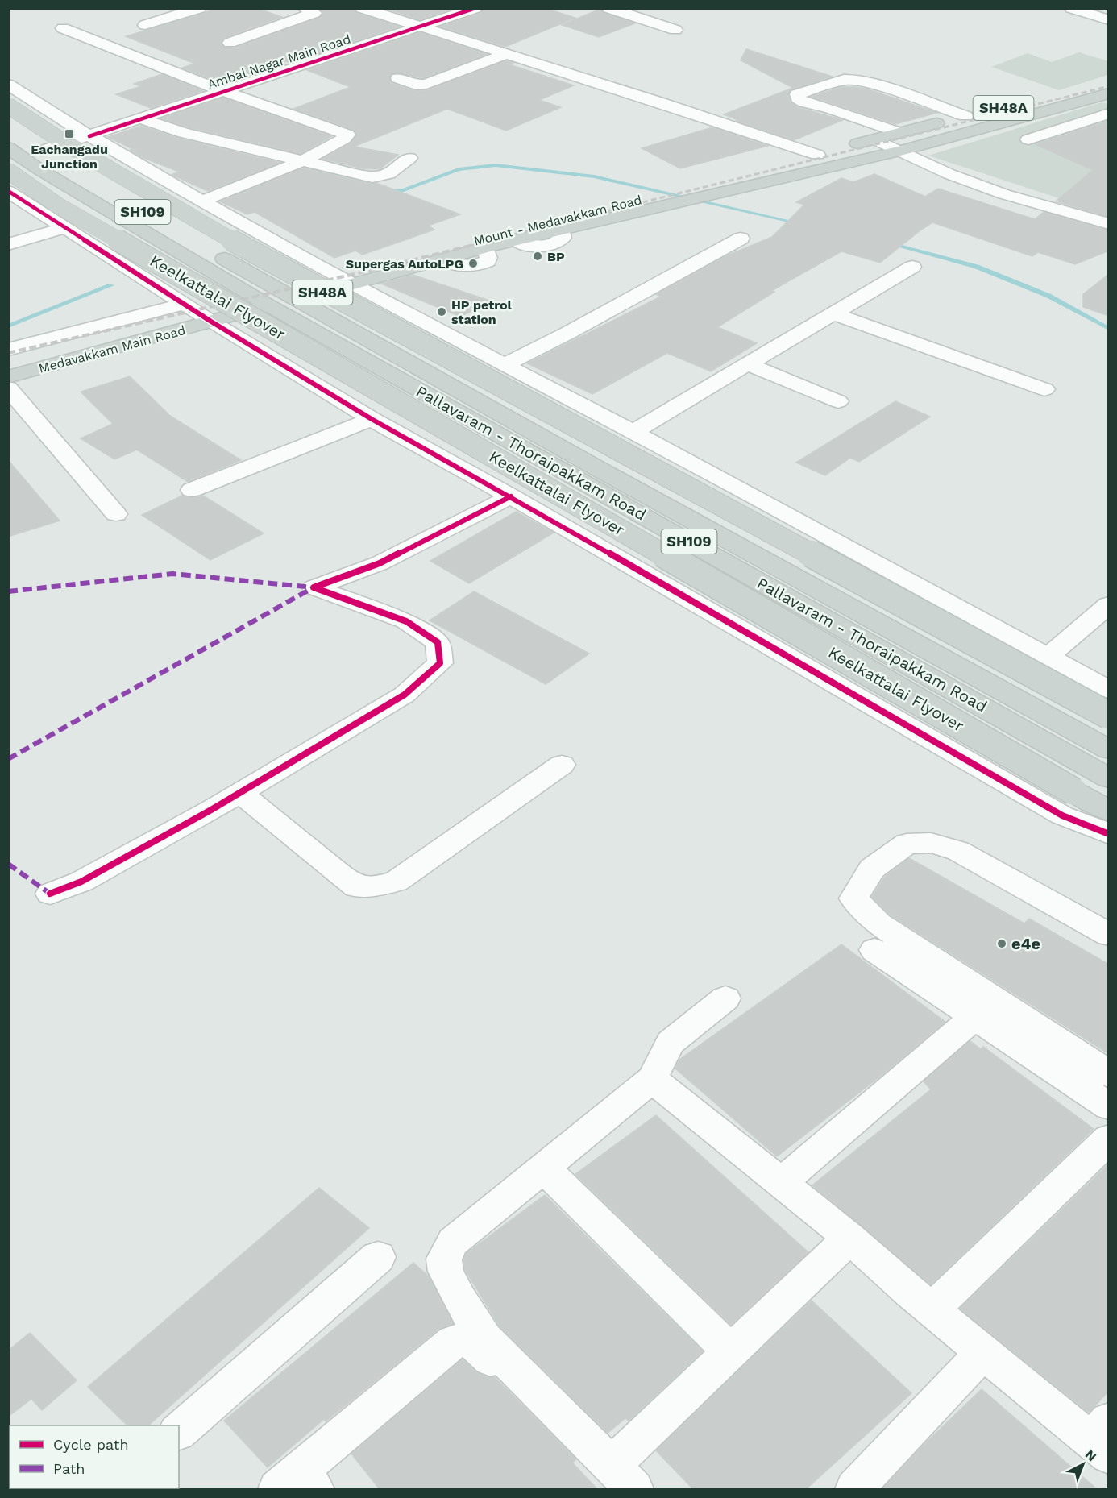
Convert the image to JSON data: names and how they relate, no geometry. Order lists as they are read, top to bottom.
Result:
{
  "streets": {
    "main road": [
      "SH48A",
      "SH109",
      "Mount - Medavakkam Road",
      "Keelkattalai Flyover",
      "Medavakkam Main Road",
      "Pallavaram - Thoraipakkam Road"
    ],
    "street": ["Ambal Nagar Main Road"]
  },
  "crossings": [
    ["Ambal Nagar Main Road", "SH109"],
    ["SH48A", "Medavakkam Main Road"],
    ["Mount - Medavakkam Road", "Medavakkam Main Road"],
    ["Medavakkam Main Road", "Pallavaram - Thoraipakkam Road"]
  ],
  "places": {
    "transit": ["Eachangadu Junction"],
    "other": [
      "BP",
      "Supergas AutoLPG",
      "HP petrol station",
      "e4e"
    ]
  },
  "legend": ["Cycle path", "Path"],
  "north": "top right"
}
